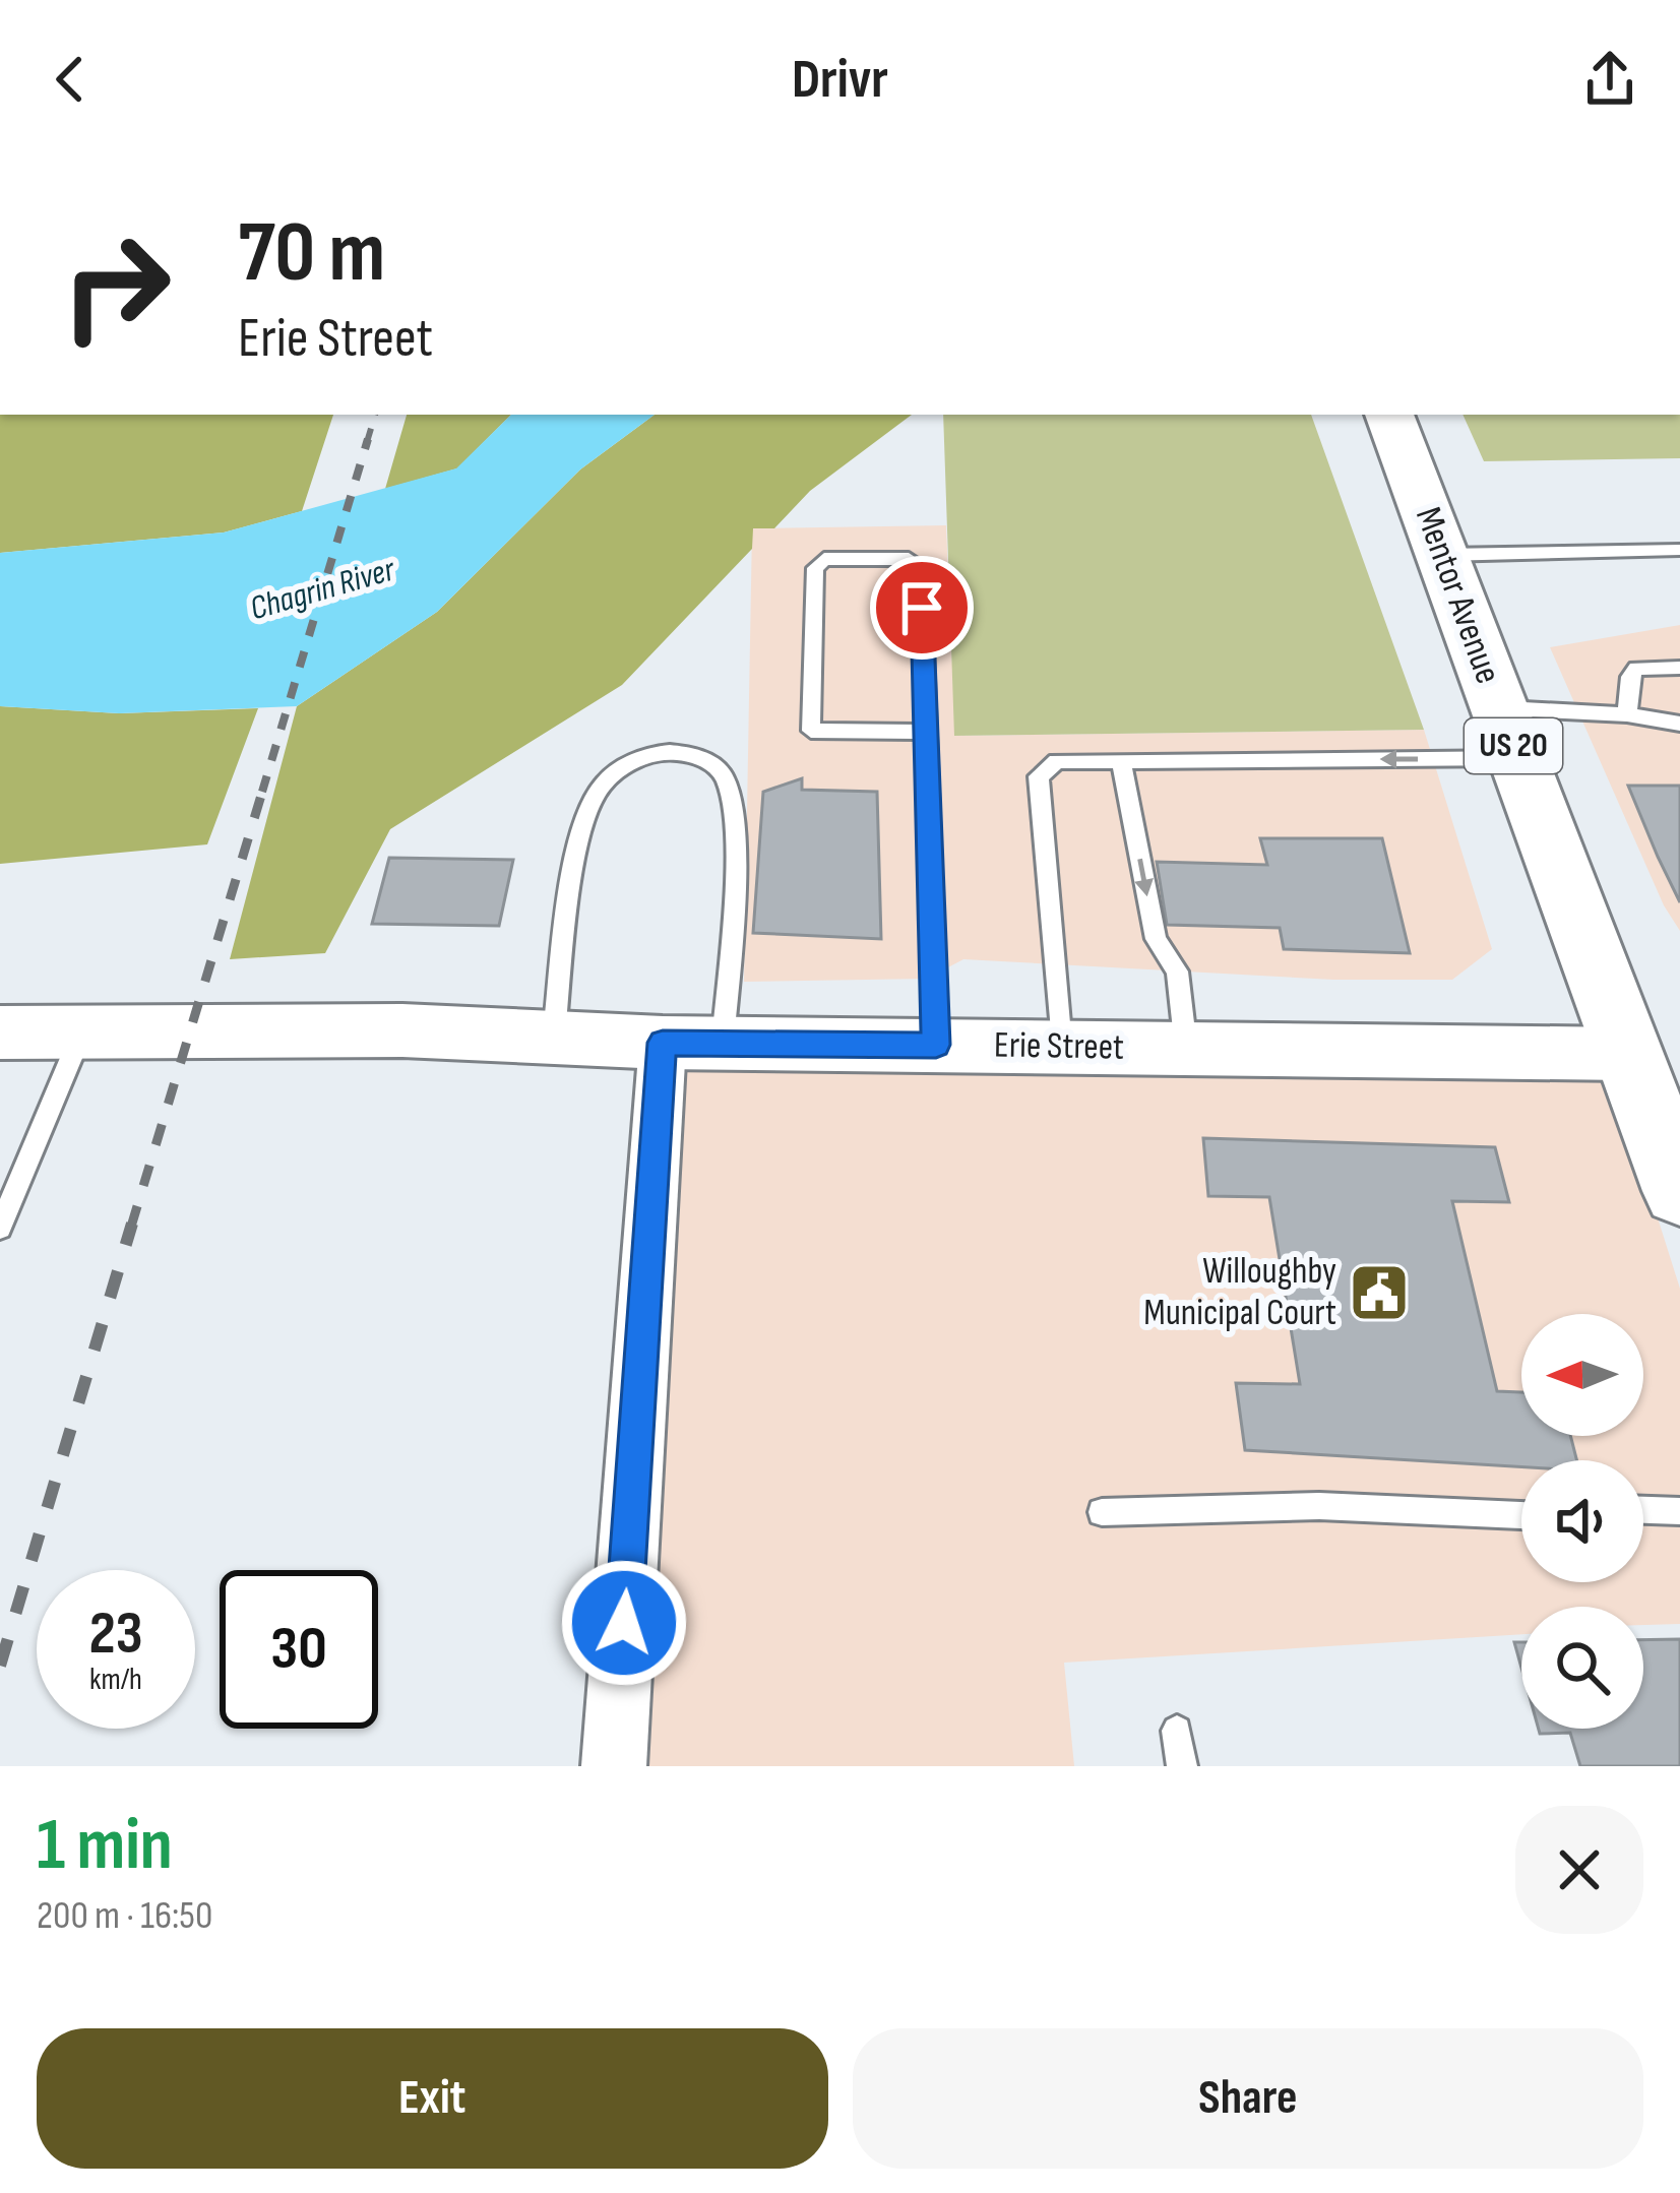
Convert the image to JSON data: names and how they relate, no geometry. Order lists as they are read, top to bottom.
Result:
{
  "streets": {
    "main road": ["Mentor Avenue", "US 20"],
    "street": ["Erie Street"]
  },
  "crossings": [
    ["Mentor Avenue", "Erie Street"]
  ],
  "water": ["Chagrin River"],
  "places": {
    "public building": ["Willoughby Municipal Court"]
  },
  "north": "left",
  "page": {
    "header": "Drivr",
    "turn": ["70 m", "Erie Street"],
    "speed": "23 km/h",
    "limit": "30",
    "heading": ["1 min", "200 m · 16:50"],
    "buttons": ["Exit", "Share"]
  }
}
